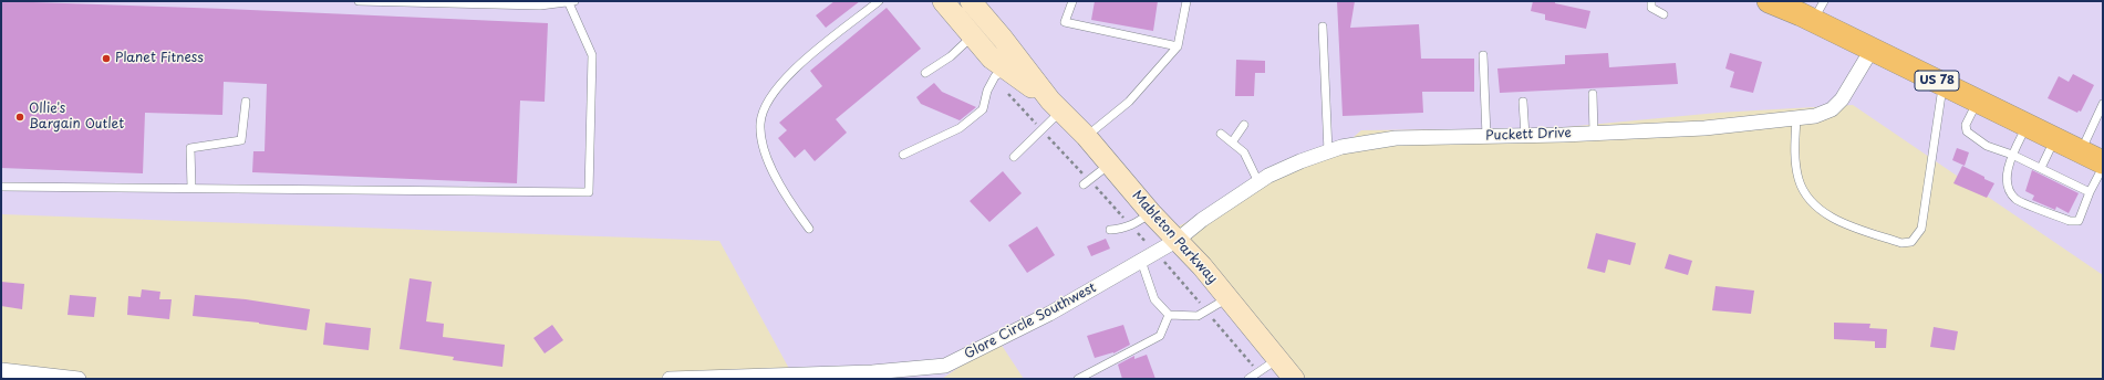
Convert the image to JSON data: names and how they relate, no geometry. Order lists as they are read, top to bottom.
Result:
{
  "streets": {
    "main road": ["US 78", "Mableton Parkway"],
    "street": ["Puckett Drive", "Glore Circle Southwest"]
  },
  "crossings": [
    ["US 78", "Puckett Drive"],
    ["Puckett Drive", "Mableton Parkway"],
    ["Puckett Drive", "Glore Circle Southwest"],
    ["Mableton Parkway", "Glore Circle Southwest"]
  ],
  "places": ["Planet Fitness", "Ollie's Bargain Outlet"]
}
